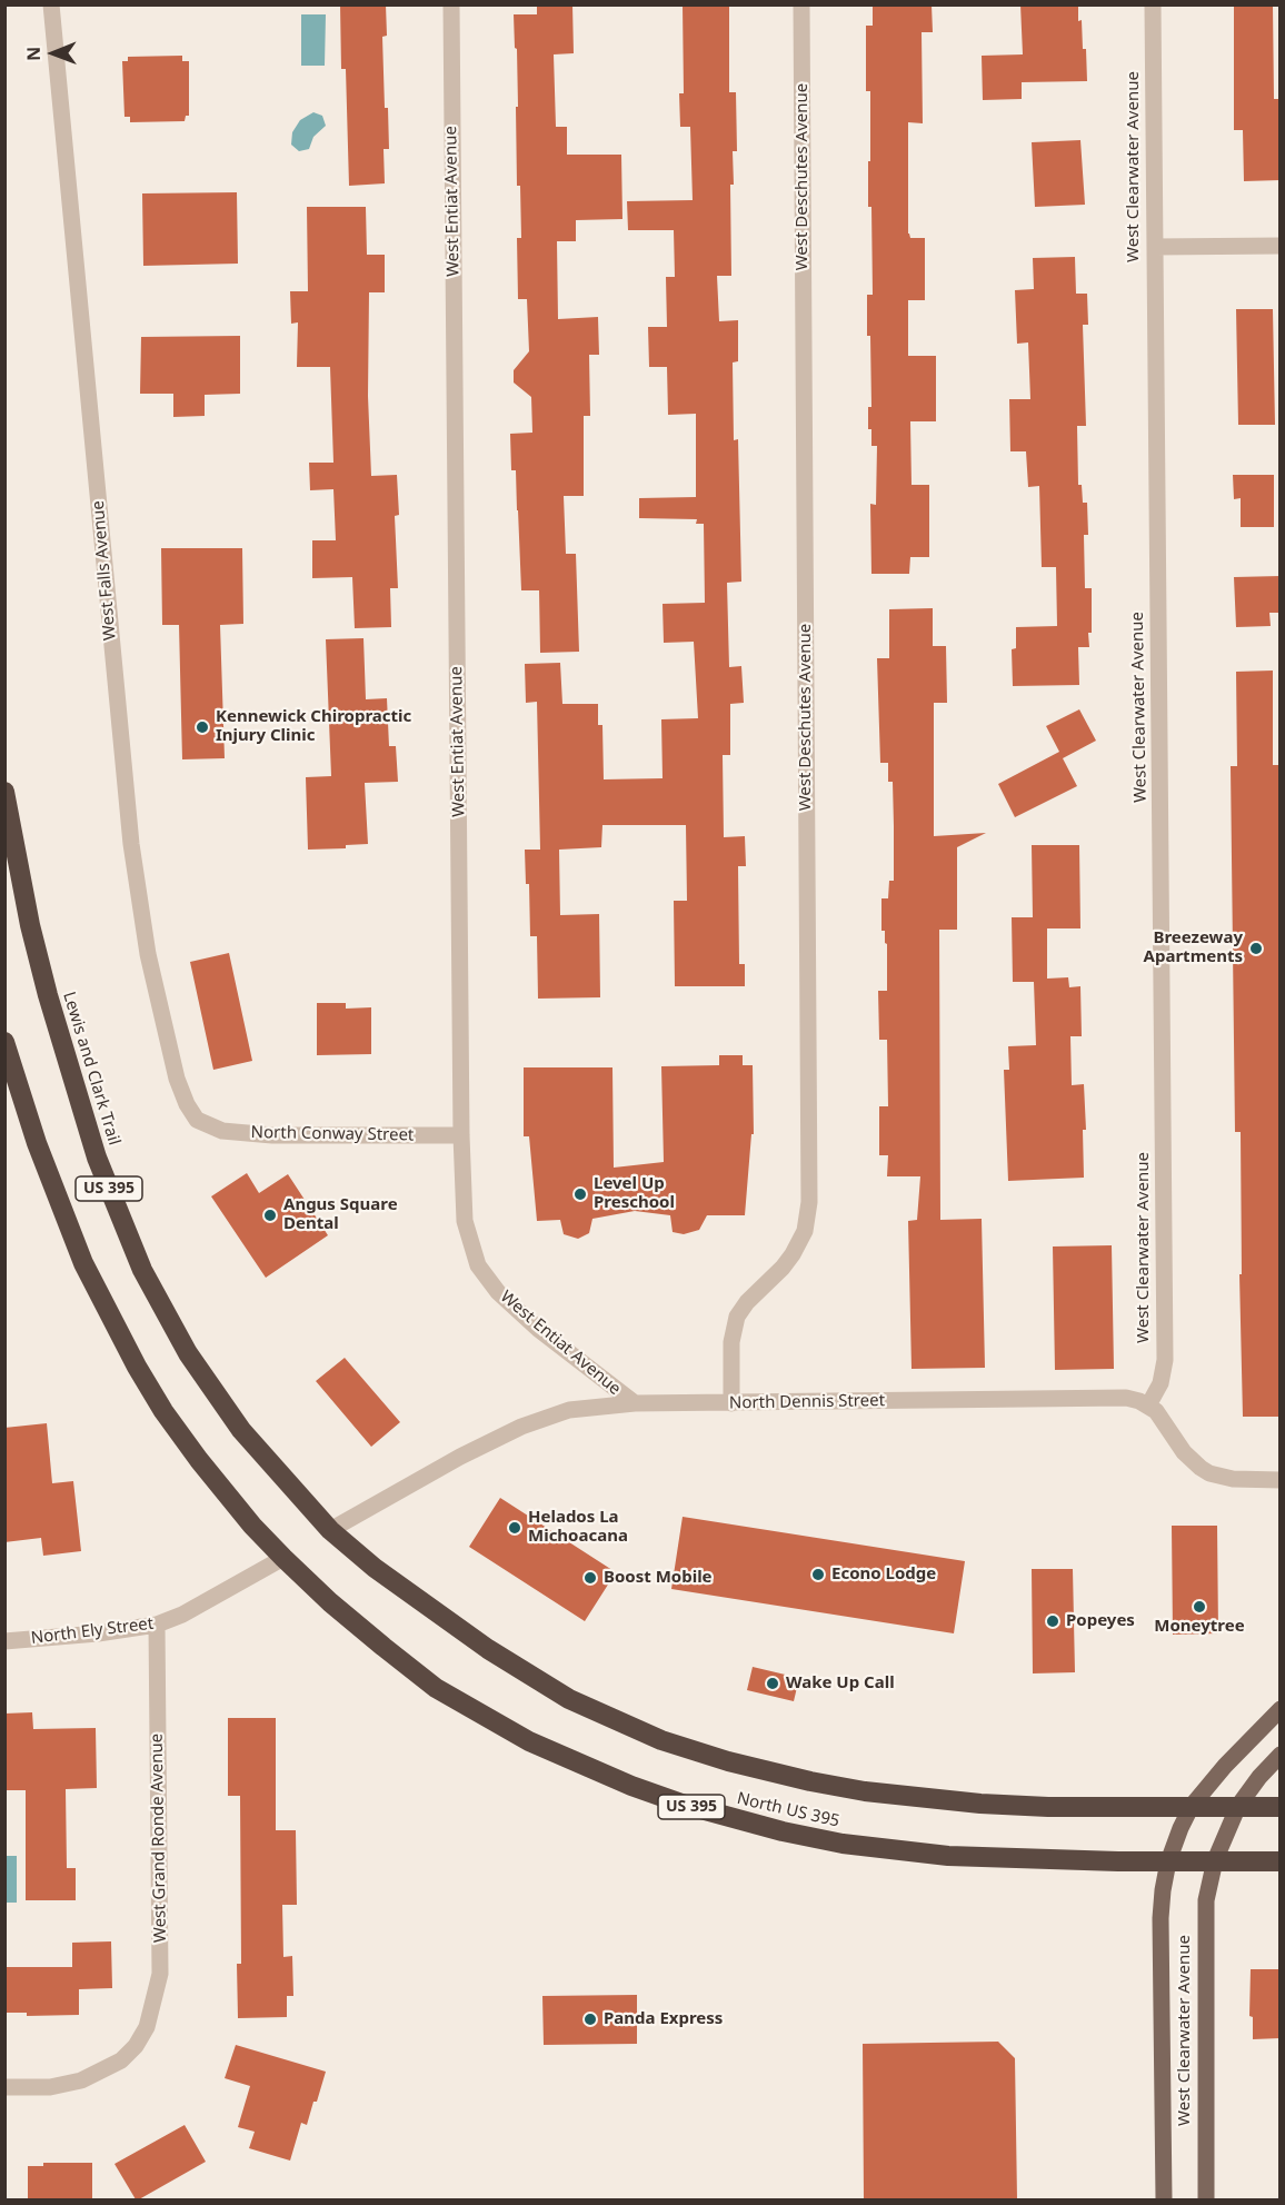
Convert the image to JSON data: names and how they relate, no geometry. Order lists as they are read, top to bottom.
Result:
{
  "streets": {
    "highway": ["Lewis and Clark Trail", "US 395", "North US 395"],
    "main road": ["West Clearwater Avenue"],
    "street": [
      "West Deschutes Avenue",
      "West Entiat Avenue",
      "West Falls Avenue",
      "North Conway Street",
      "North Dennis Street",
      "North Ely Street",
      "West Grand Ronde Avenue"
    ]
  },
  "crossings": [
    ["West Clearwater Avenue", "North Dennis Street"],
    ["West Clearwater Avenue", "North US 395"],
    ["West Deschutes Avenue", "North Dennis Street"],
    ["West Entiat Avenue", "North Conway Street"],
    ["West Entiat Avenue", "North Dennis Street"],
    ["West Falls Avenue", "North Conway Street"],
    ["Lewis and Clark Trail", "North Dennis Street"],
    ["Lewis and Clark Trail", "North US 395"],
    ["US 395", "North Ely Street"],
    ["US 395", "North US 395"],
    ["North Dennis Street", "North US 395"],
    ["North Ely Street", "North US 395"],
    ["North Ely Street", "West Grand Ronde Avenue"]
  ],
  "places": [
    "Kennewick Chiropractic Injury Clinic",
    "Breezeway Apartments",
    "Level Up Preschool",
    "Angus Square Dental",
    "Helados La Michoacana",
    "Econo Lodge",
    "Boost Mobile",
    "Moneytree",
    "Popeyes",
    "Wake Up Call",
    "Panda Express"
  ],
  "north": "left"
}
